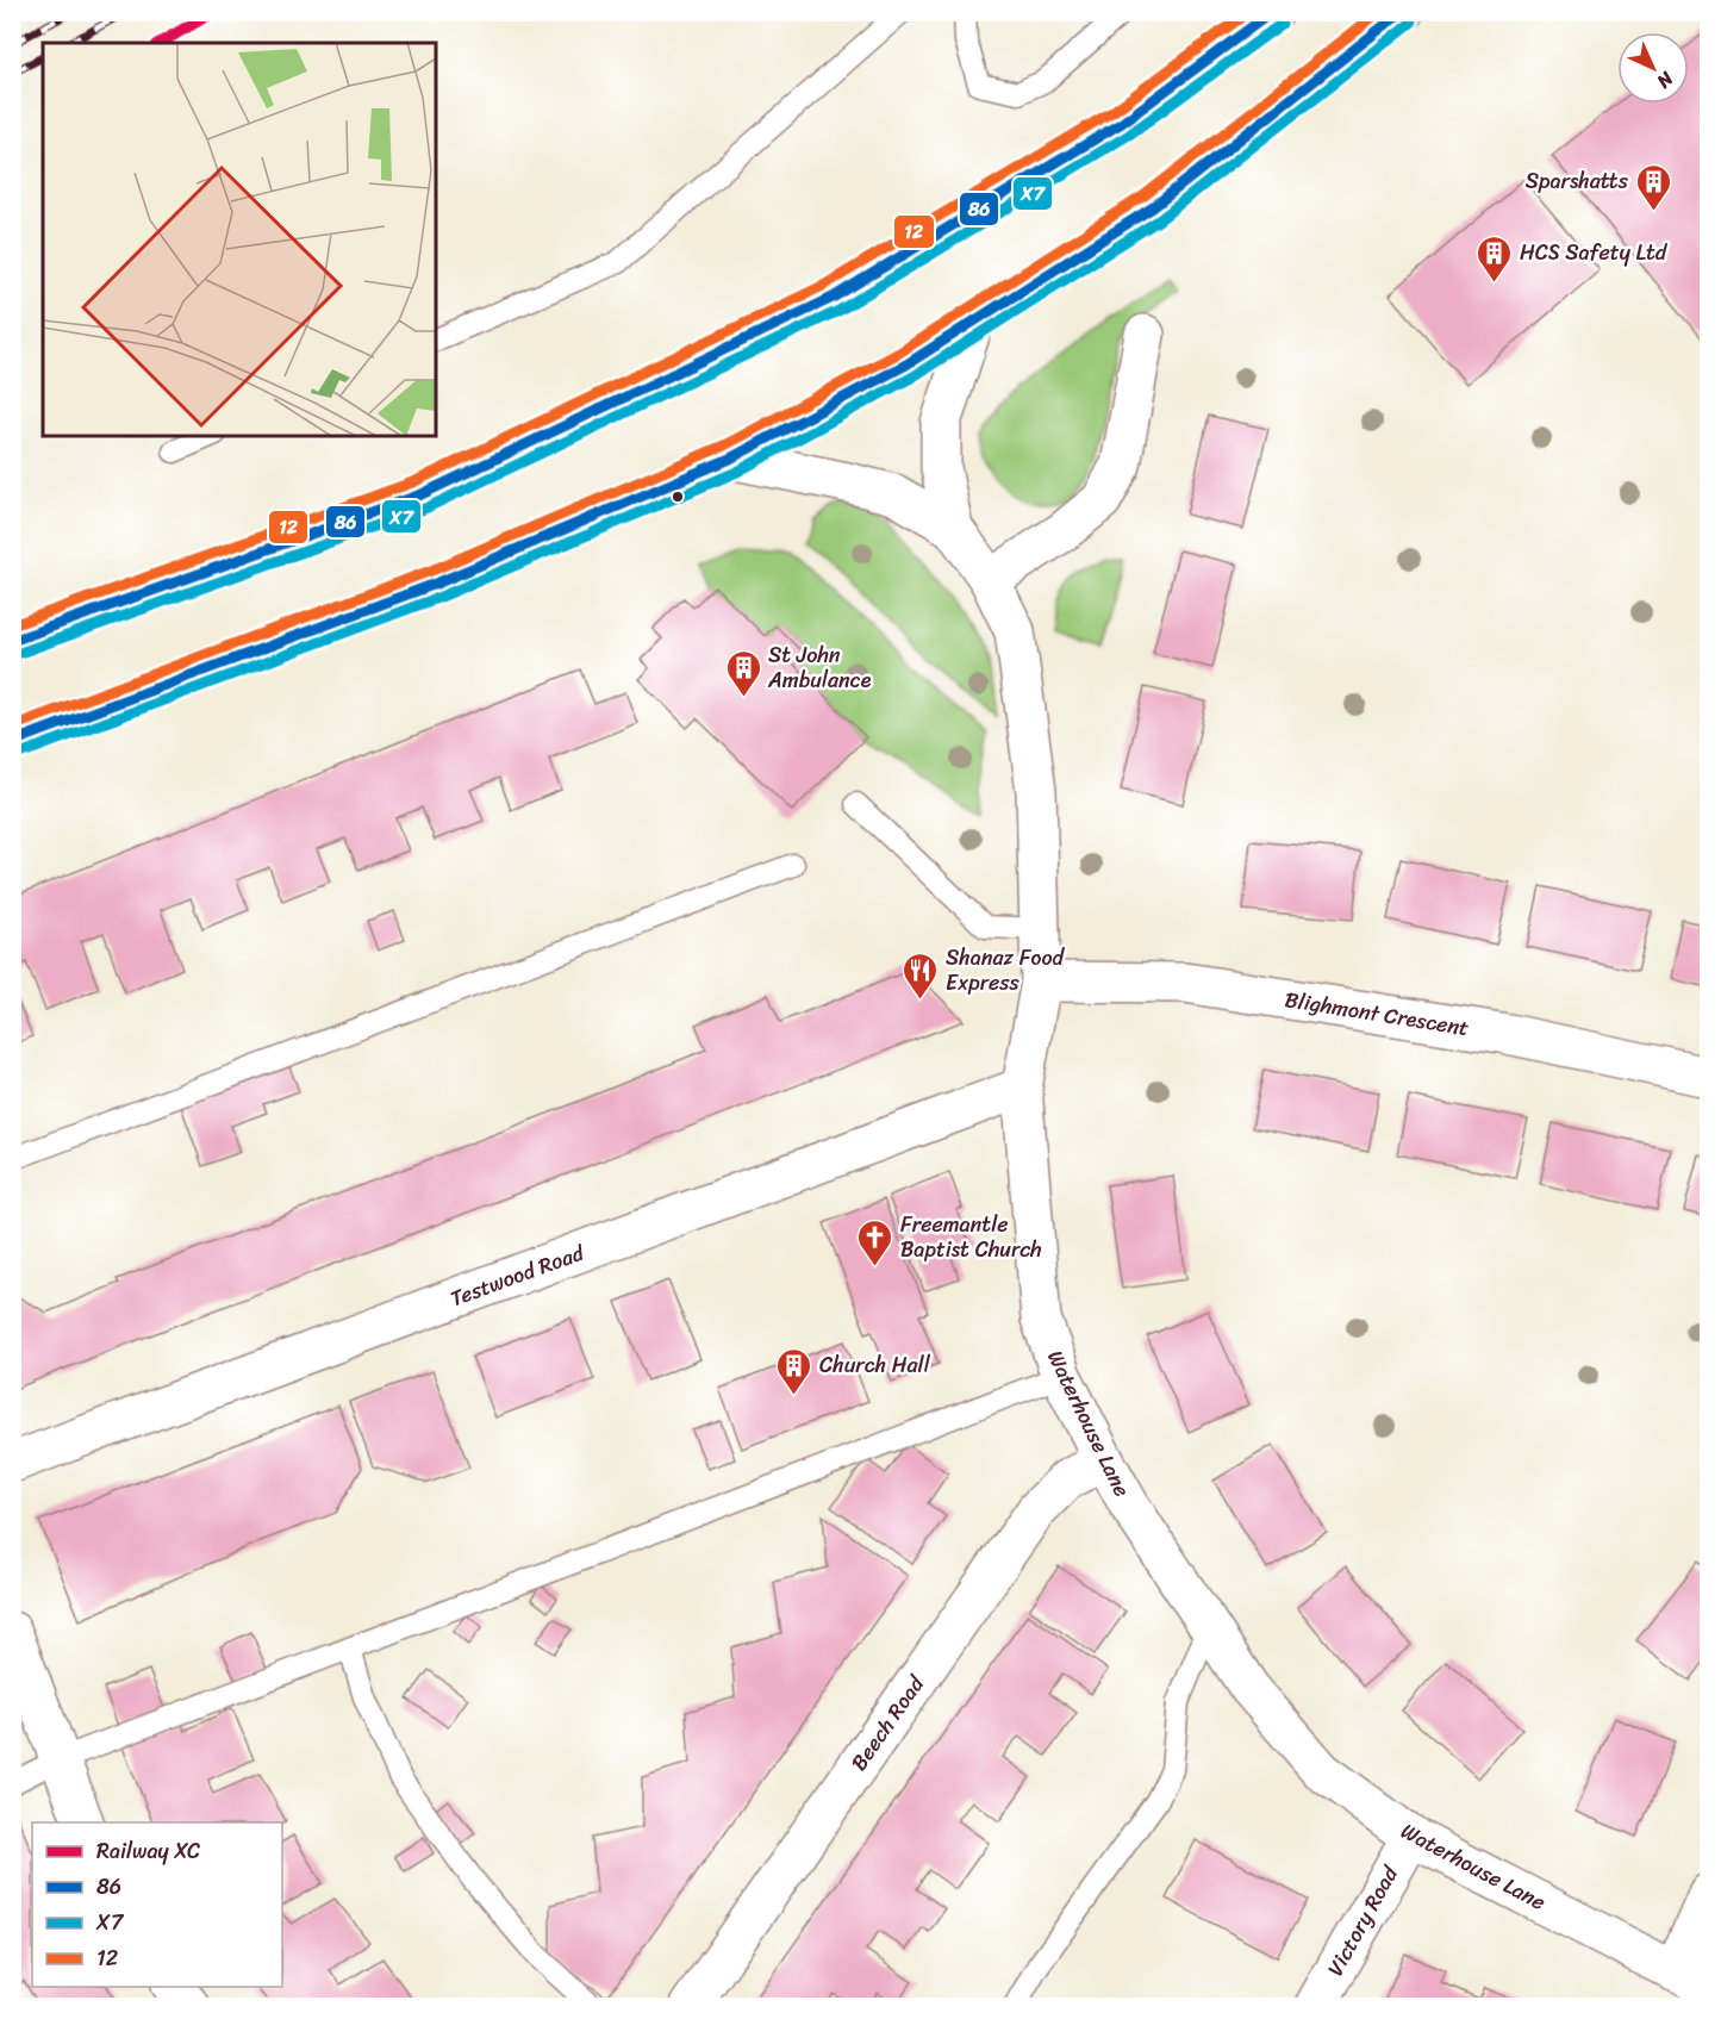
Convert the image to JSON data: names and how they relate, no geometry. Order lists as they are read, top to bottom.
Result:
{
  "streets": {
    "main road": [
      "Blighmont Crescent",
      "Testwood Road",
      "Waterhouse Lane",
      "Beech Road",
      "Victory Road"
    ]
  },
  "crossings": [
    ["Blighmont Crescent", "Waterhouse Lane"],
    ["Testwood Road", "Waterhouse Lane"],
    ["Waterhouse Lane", "Beech Road"],
    ["Waterhouse Lane", "Victory Road"]
  ],
  "places": {
    "building": [
      "Sparshatts",
      "HCS Safety Ltd",
      "St John Ambulance",
      "Church Hall"
    ],
    "restaurant": ["Shanaz Food Express"],
    "church": ["Freemantle Baptist Church"]
  },
  "lines": [
    "rail line XC",
    "transit line 86",
    "transit line 12",
    "transit line X7"
  ],
  "legend": [
    "Railway XC",
    "86",
    "X7",
    "12"
  ],
  "north": "bottom right"
}
